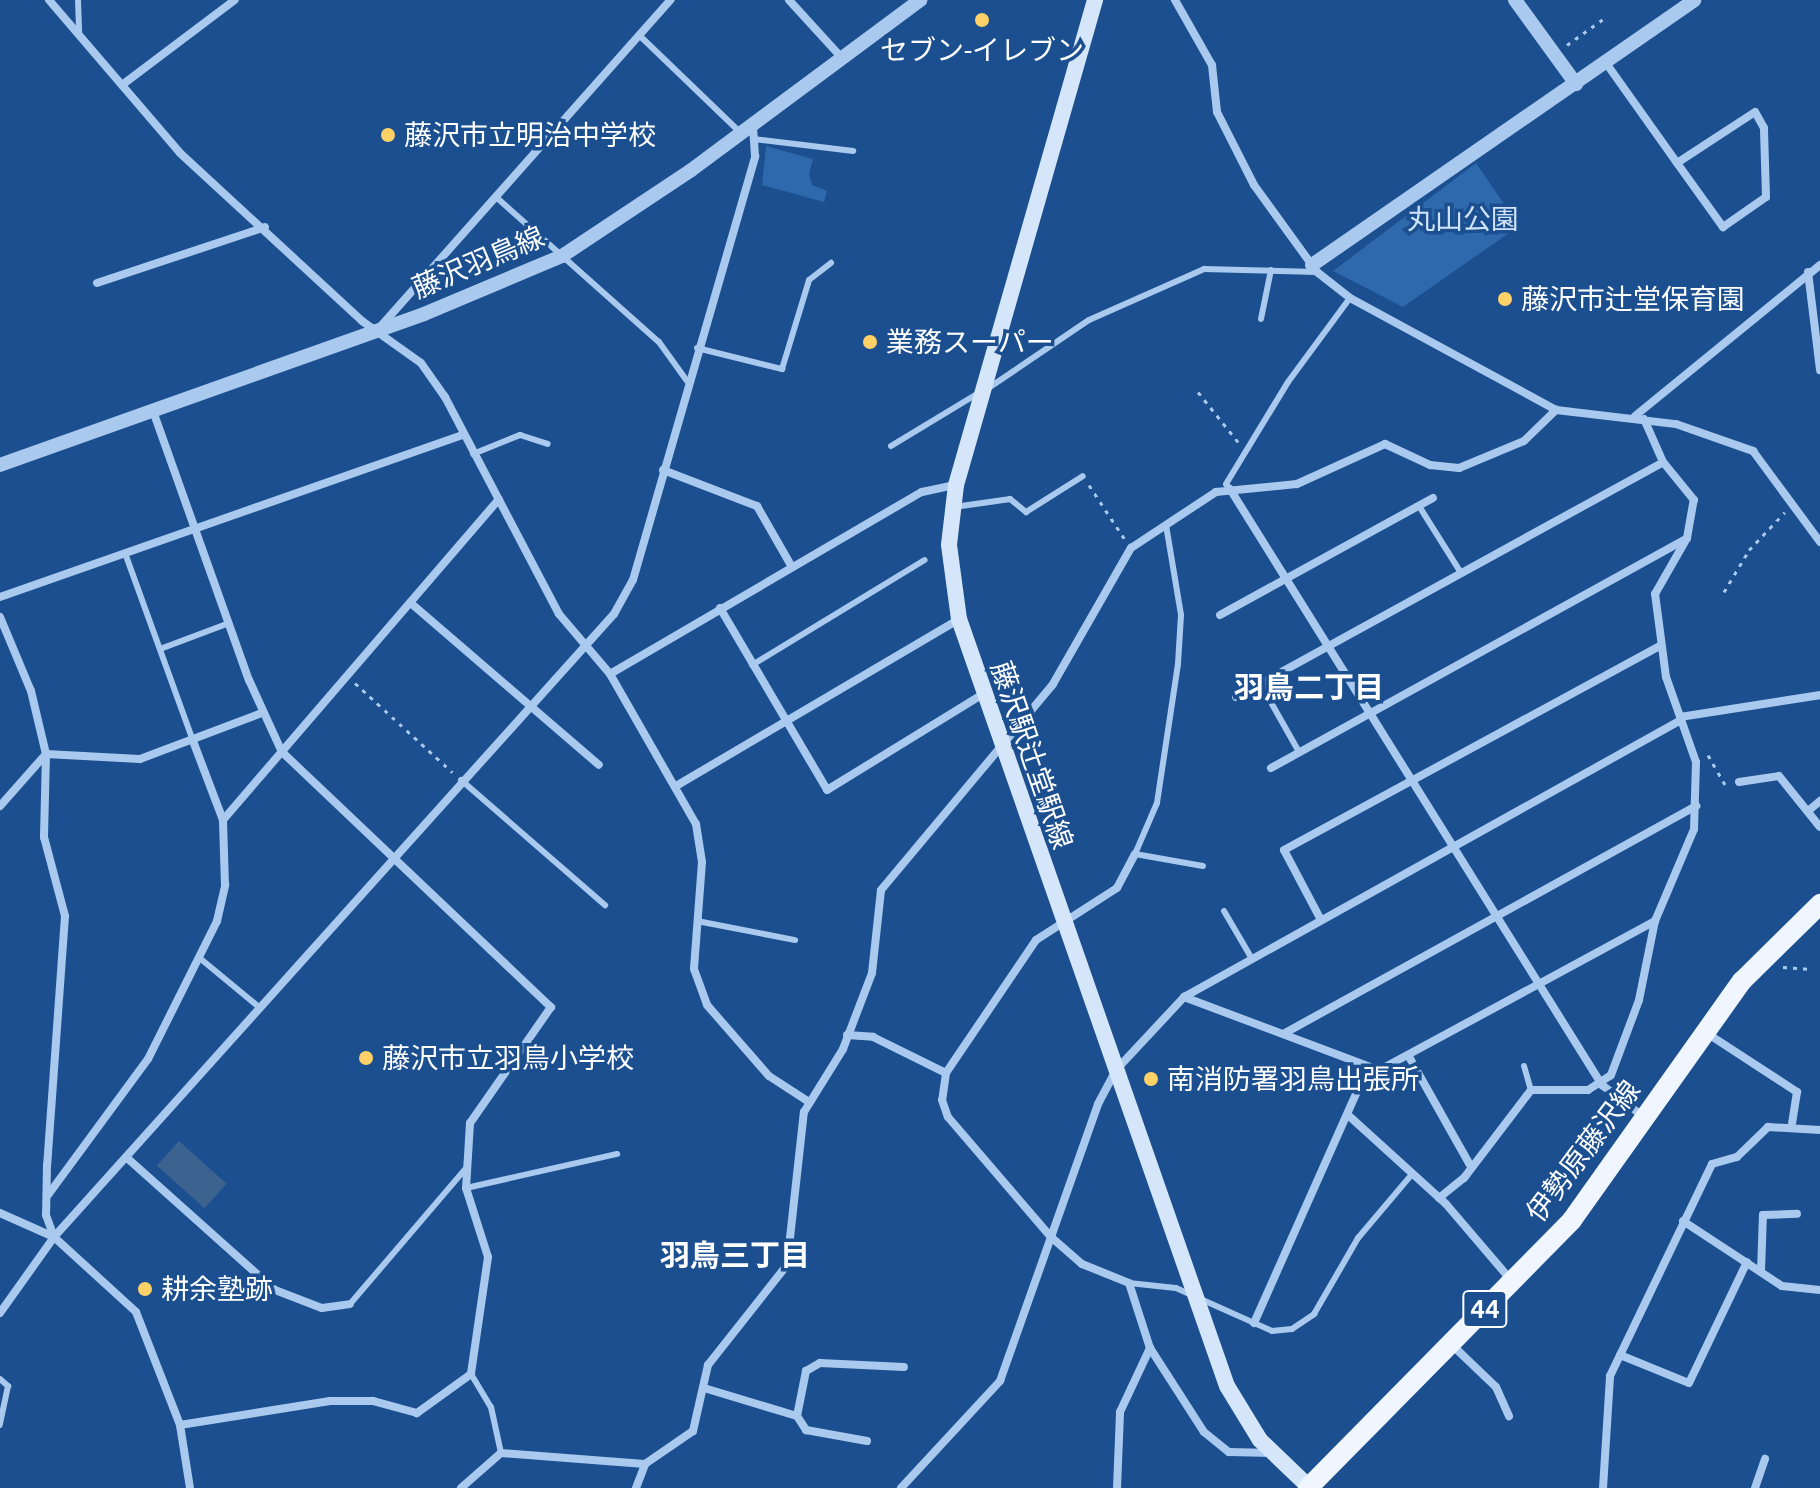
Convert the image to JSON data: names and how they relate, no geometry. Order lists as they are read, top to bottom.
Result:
{
  "streets": {
    "main road": ["藤沢駅辻堂駅線", "伊勢原藤沢線", "44"],
    "street": ["藤沢羽鳥線"]
  },
  "crossings": [
    ["藤沢駅辻堂駅線", "伊勢原藤沢線"]
  ],
  "districts": ["羽鳥二丁目", "羽鳥三丁目"],
  "parks": ["丸山公園"],
  "places": [
    "セブン-イレブン",
    "藤沢市立明治中学校",
    "藤沢市辻堂保育園",
    "業務スーパー",
    "藤沢市立羽鳥小学校",
    "南消防署羽鳥出張所",
    "耕余塾跡"
  ]
}
